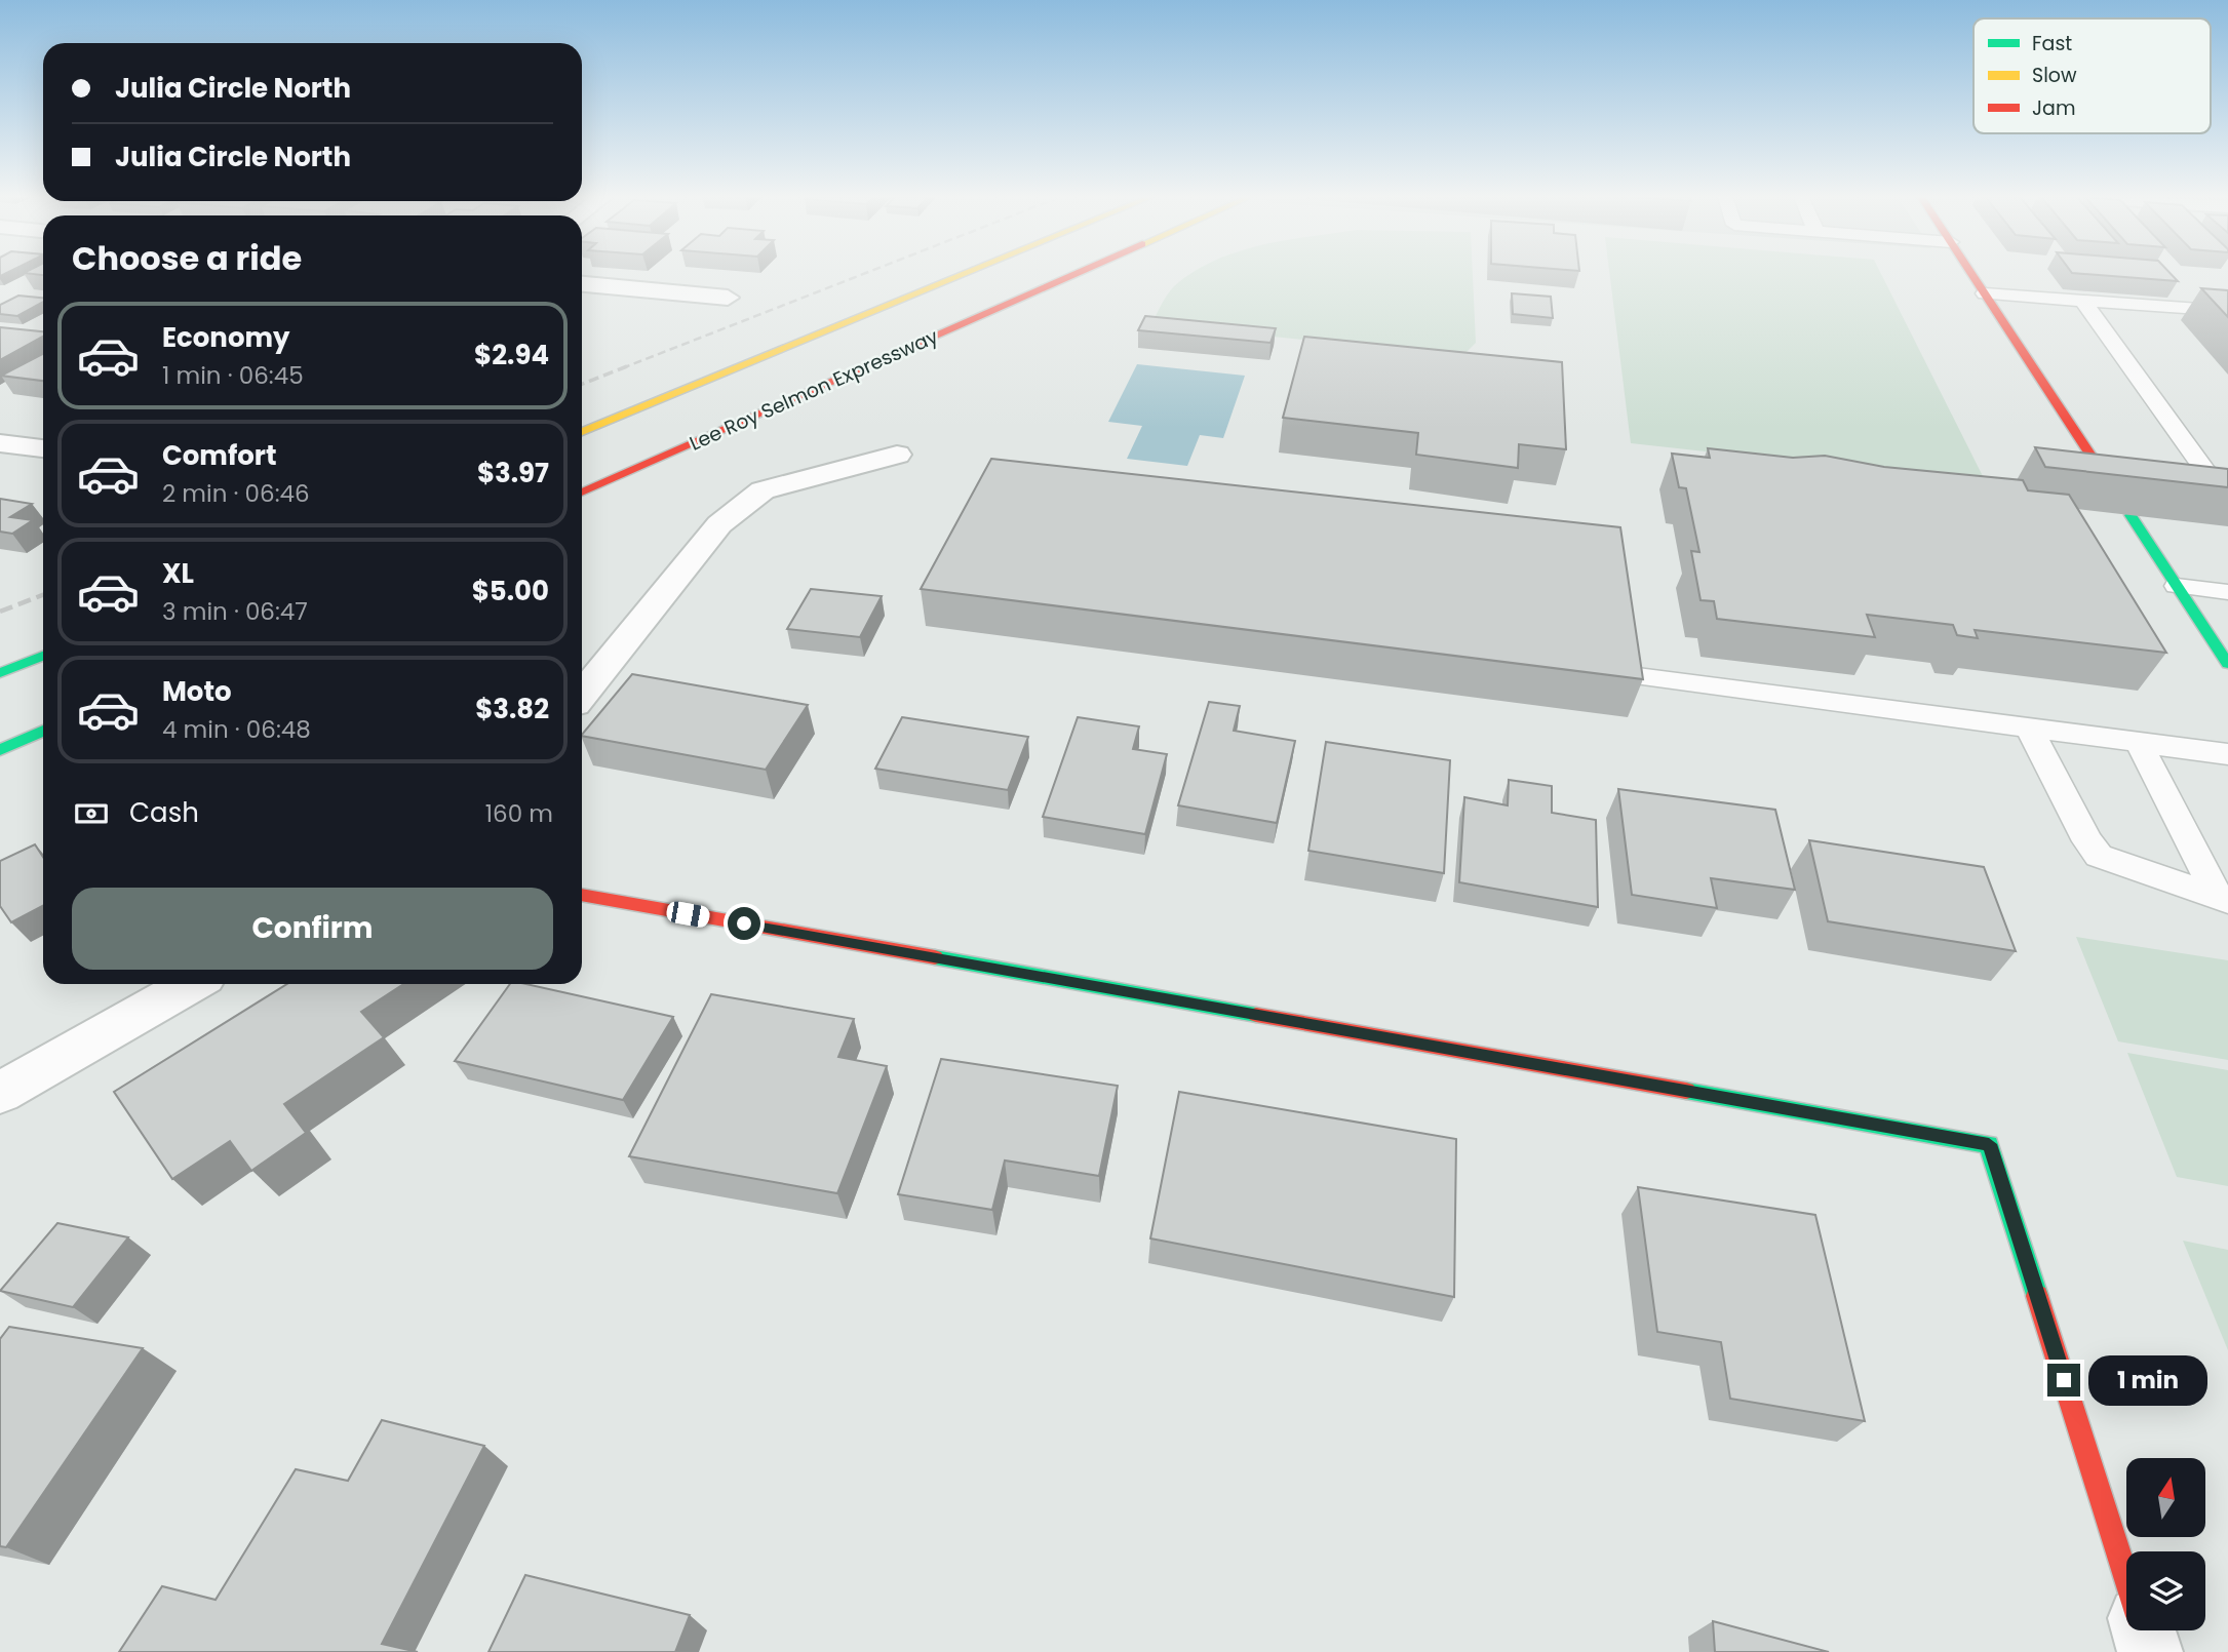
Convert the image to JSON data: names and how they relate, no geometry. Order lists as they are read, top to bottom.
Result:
{
  "streets": {
    "main road": ["Lee Roy Selmon Expressway"]
  },
  "legend": ["Fast", "Slow", "Jam"],
  "north": "top",
  "page": {
    "banner": ["Julia Circle North", "Julia Circle North"],
    "heading": "Choose a ride",
    "list": [
      {
        "name": "Economy",
        "note": "1 min · 06:45",
        "value": "$2.94"
      },
      {
        "name": "Comfort",
        "note": "2 min · 06:46",
        "value": "$3.97"
      },
      {
        "name": "XL",
        "note": "3 min · 06:47",
        "value": "$5.00"
      },
      {
        "name": "Moto",
        "note": "4 min · 06:48",
        "value": "$3.82"
      }
    ],
    "pay": ["Cash", "160 m"],
    "buttons": "Confirm",
    "bubble": "1 min"
  }
}
